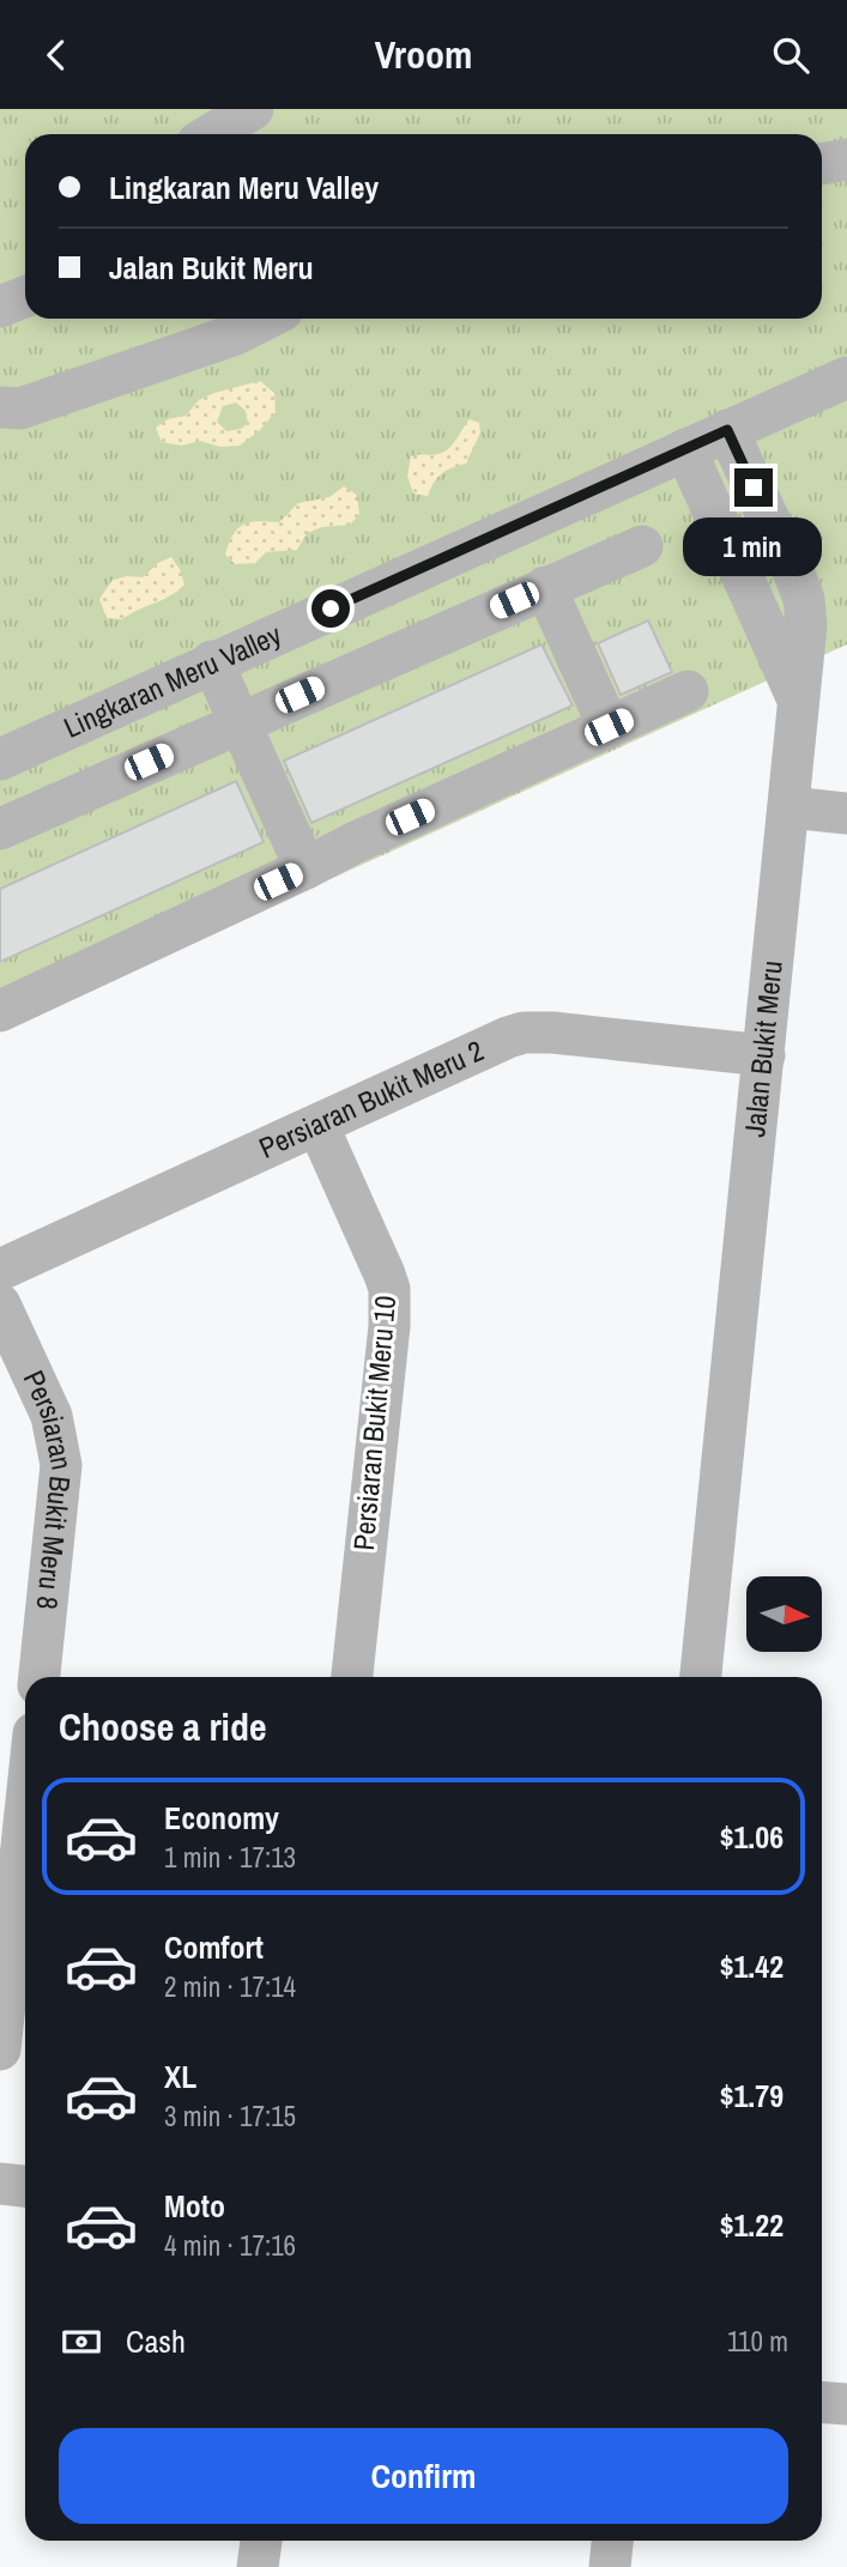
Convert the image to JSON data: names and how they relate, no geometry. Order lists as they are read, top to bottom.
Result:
{
  "streets": {
    "street": [
      "Lingkaran Meru Valley",
      "Jalan Bukit Meru",
      "Persiaran Bukit Meru 2",
      "Persiaran Bukit Meru 10",
      "Persiaran Bukit Meru 8"
    ]
  },
  "crossings": [
    ["Lingkaran Meru Valley", "Jalan Bukit Meru"],
    ["Jalan Bukit Meru", "Persiaran Bukit Meru 2"],
    ["Persiaran Bukit Meru 2", "Persiaran Bukit Meru 10"]
  ],
  "north": "right",
  "page": {
    "header": "Vroom",
    "banner": ["Lingkaran Meru Valley", "Jalan Bukit Meru"],
    "bubble": "1 min",
    "heading": "Choose a ride",
    "list": [
      {
        "name": "Economy",
        "note": "1 min · 17:13",
        "value": "$1.06"
      },
      {
        "name": "Comfort",
        "note": "2 min · 17:14",
        "value": "$1.42"
      },
      {
        "name": "XL",
        "note": "3 min · 17:15",
        "value": "$1.79"
      },
      {
        "name": "Moto",
        "note": "4 min · 17:16",
        "value": "$1.22"
      }
    ],
    "pay": ["Cash", "110 m"],
    "buttons": "Confirm"
  }
}
